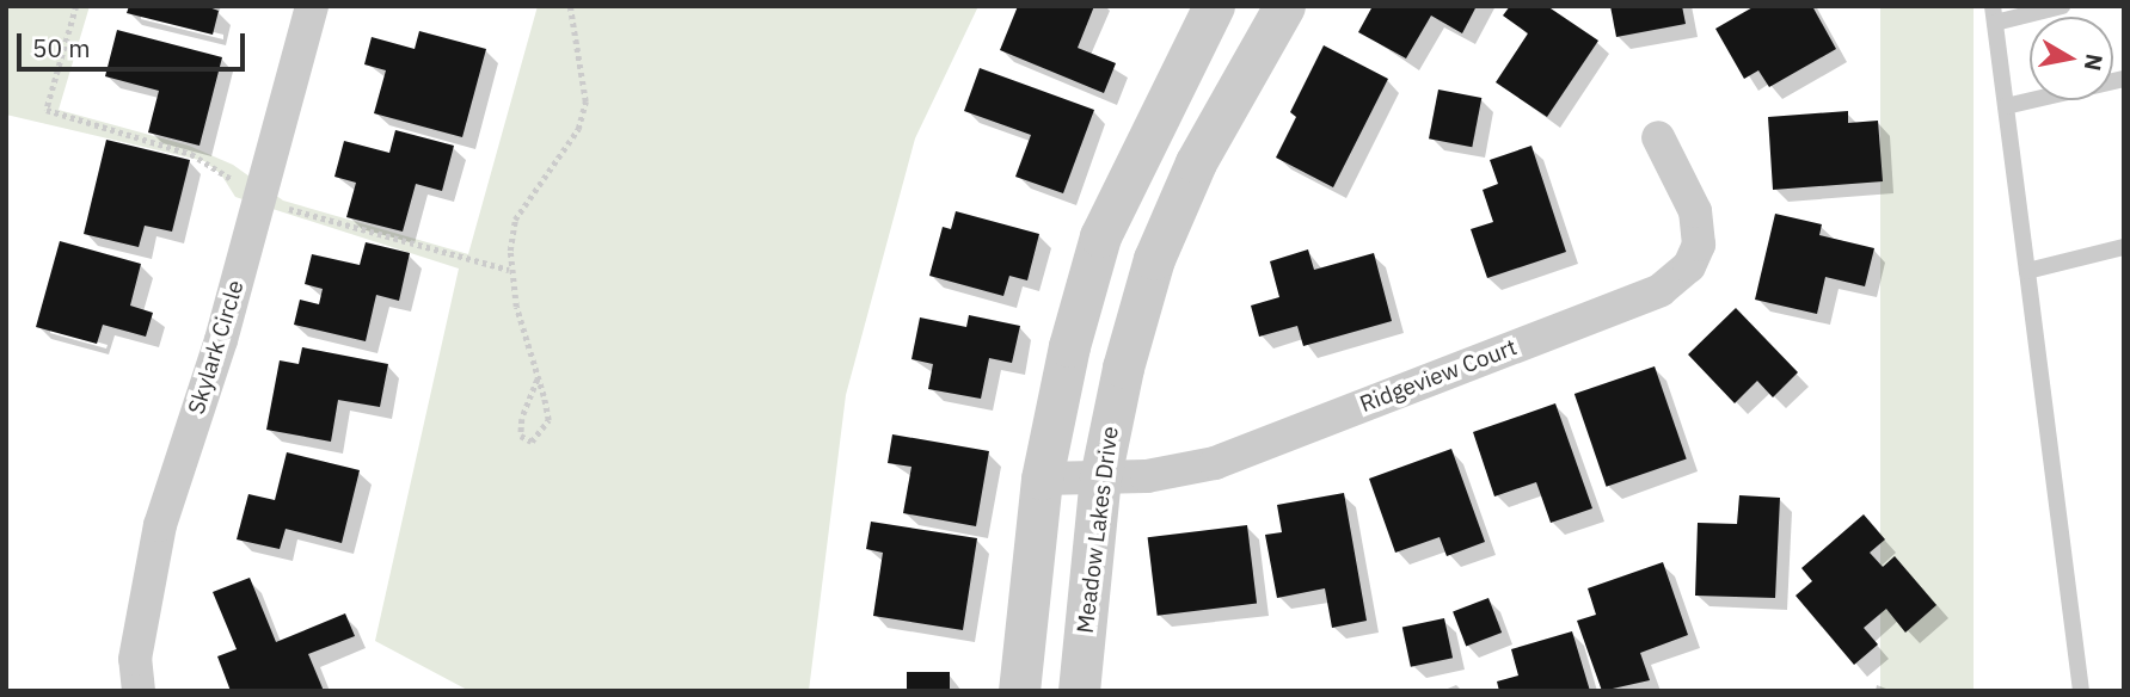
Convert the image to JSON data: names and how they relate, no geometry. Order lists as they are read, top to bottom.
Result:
{
  "streets": {
    "street": ["Skylark Circle", "Ridgeview Court", "Meadow Lakes Drive"]
  },
  "crossings": [
    ["Ridgeview Court", "Meadow Lakes Drive"]
  ],
  "scale_bar": "50 m",
  "north": "right"
}
